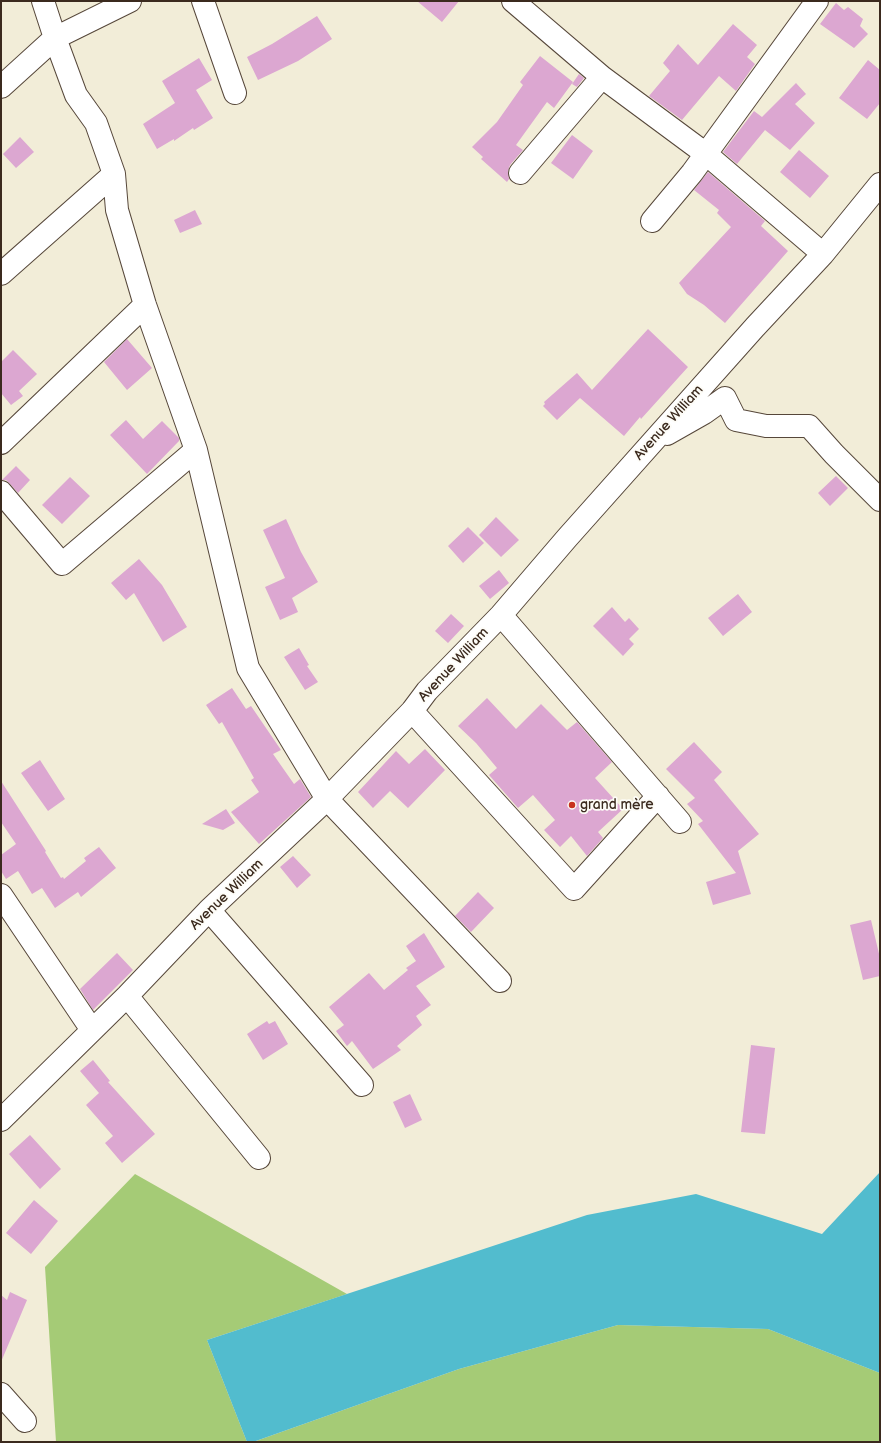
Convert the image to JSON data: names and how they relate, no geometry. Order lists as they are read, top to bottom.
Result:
{
  "streets": {
    "street": ["Avenue William"]
  },
  "places": ["grand mère"]
}
